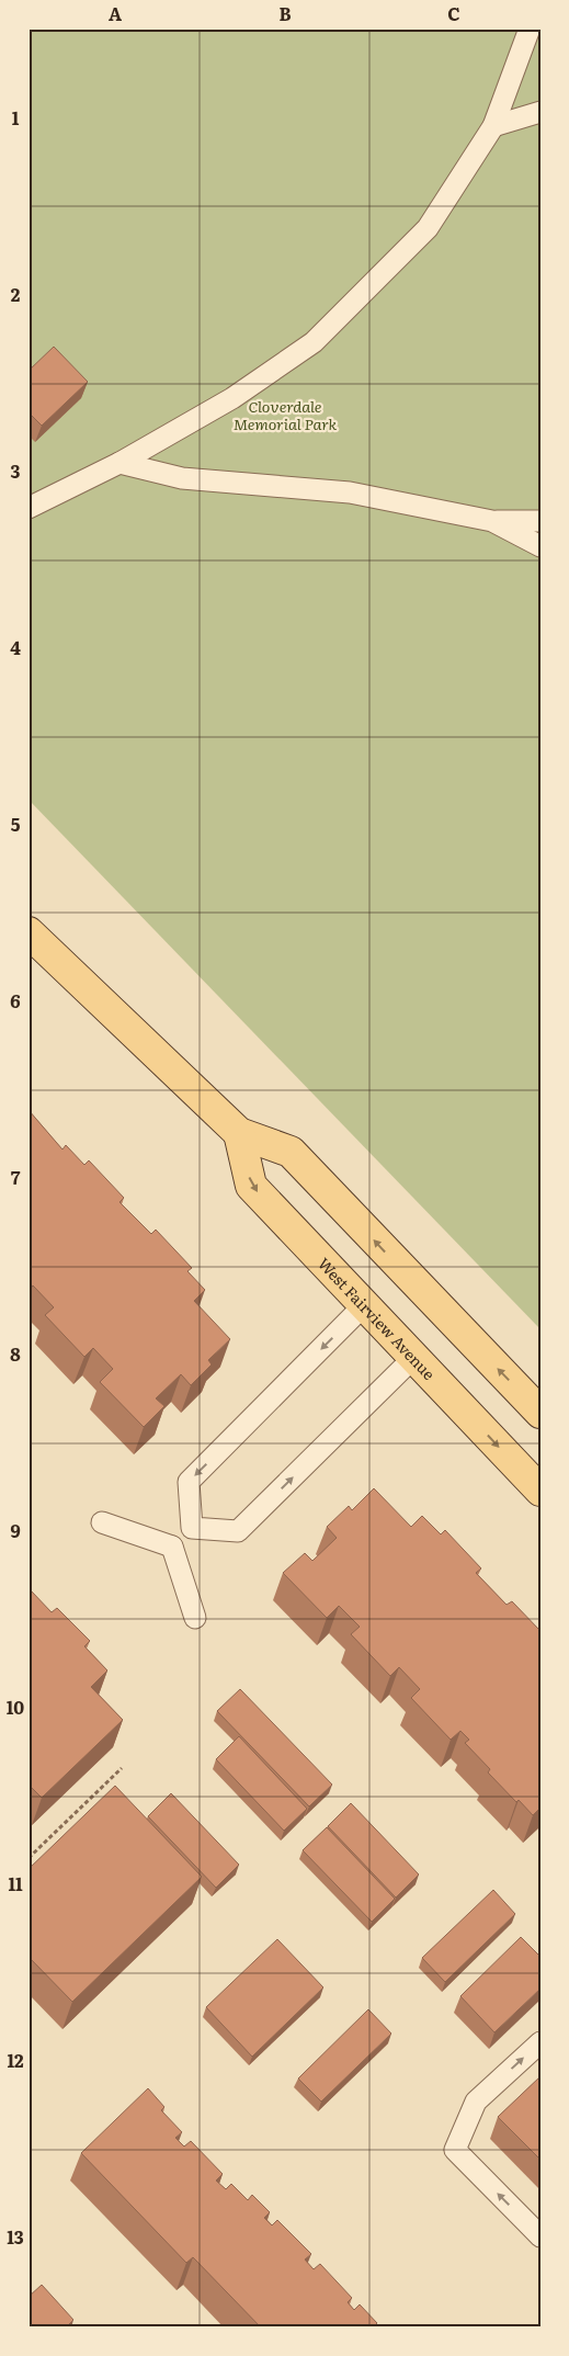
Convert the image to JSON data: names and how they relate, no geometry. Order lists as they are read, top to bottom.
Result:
{
  "streets": {
    "main road": ["West Fairview Avenue"]
  },
  "parks": ["Cloverdale Memorial Park"],
  "grid": {
    "columns": ["A", "B", "C"],
    "rows": [
      "1",
      "2",
      "3",
      "4",
      "5",
      "6",
      "7",
      "8",
      "9",
      "10",
      "11",
      "12",
      "13"
    ]
  }
}
